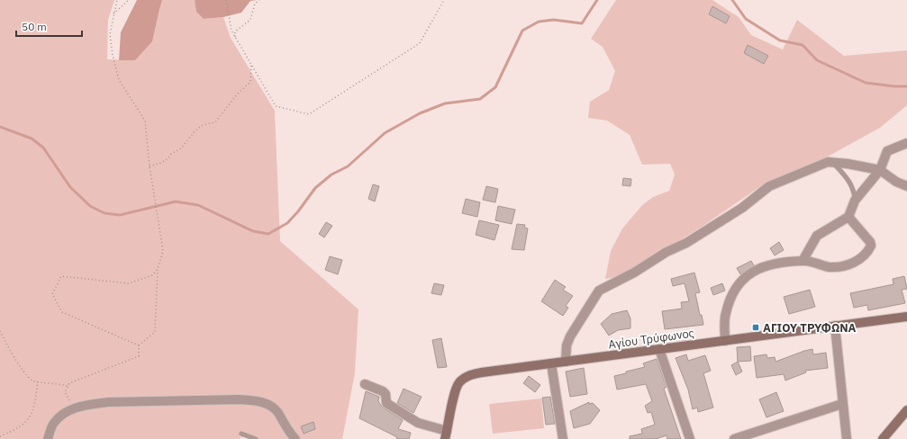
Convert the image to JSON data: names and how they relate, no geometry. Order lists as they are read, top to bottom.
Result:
{
  "streets": {
    "main road": ["Αγίου Τρύφωνος"]
  },
  "places": {
    "transit": ["ΑΓΙΟΥ ΤΡΥΦΩΝΑ"]
  },
  "scale_bar": "50 m"
}
